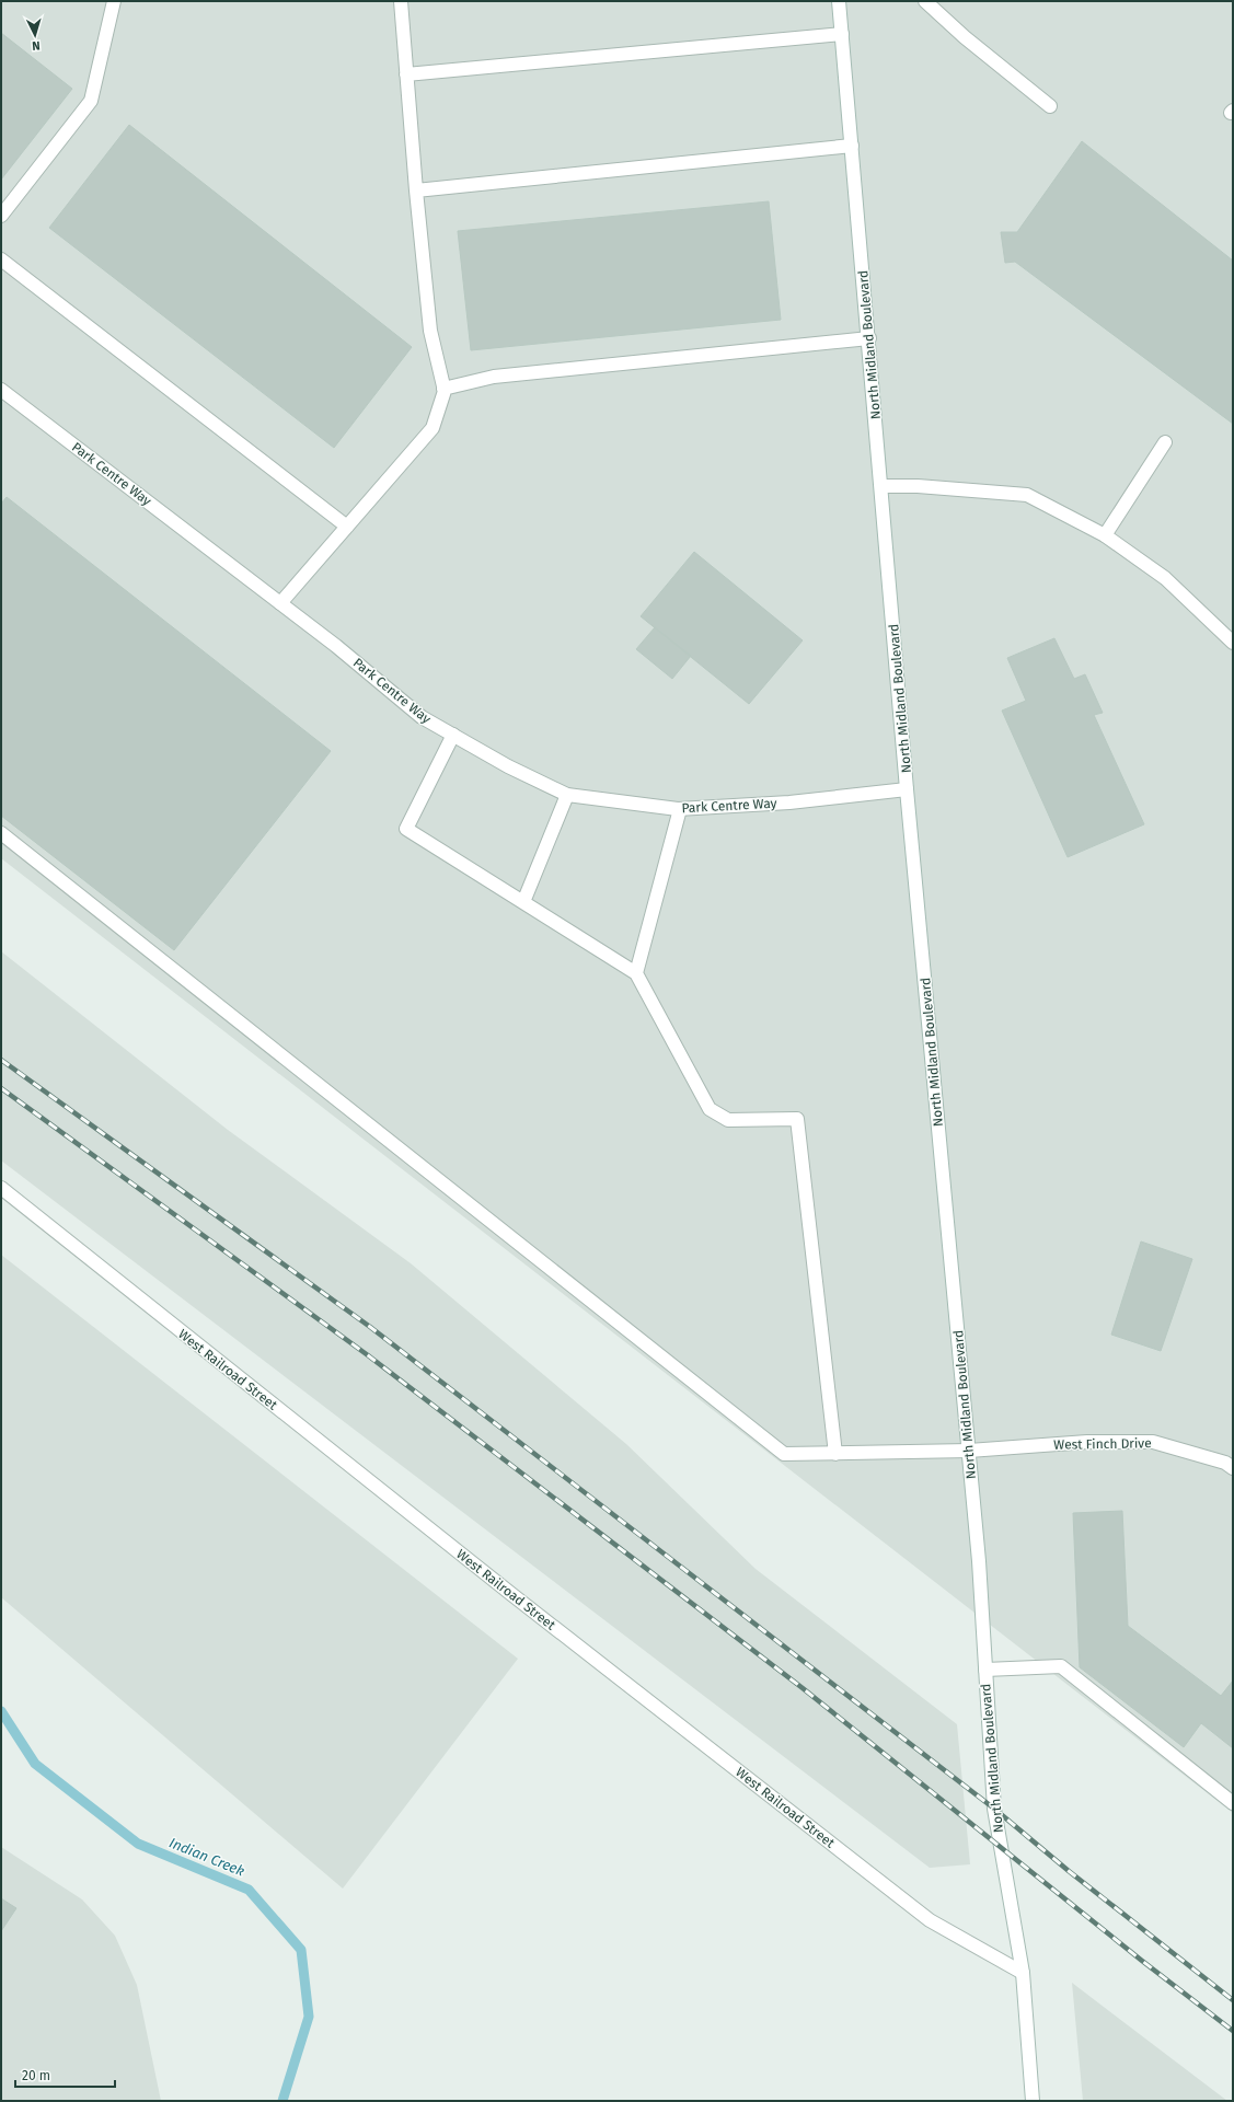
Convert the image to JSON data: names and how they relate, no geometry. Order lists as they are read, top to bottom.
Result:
{
  "streets": {
    "street": [
      "North Midland Boulevard",
      "Park Centre Way",
      "West Railroad Street",
      "West Finch Drive"
    ]
  },
  "crossings": [
    ["North Midland Boulevard", "Park Centre Way"],
    ["North Midland Boulevard", "West Railroad Street"],
    ["North Midland Boulevard", "West Finch Drive"]
  ],
  "water": ["Indian Creek"],
  "scale_bar": "20 m",
  "north": "bottom"
}
